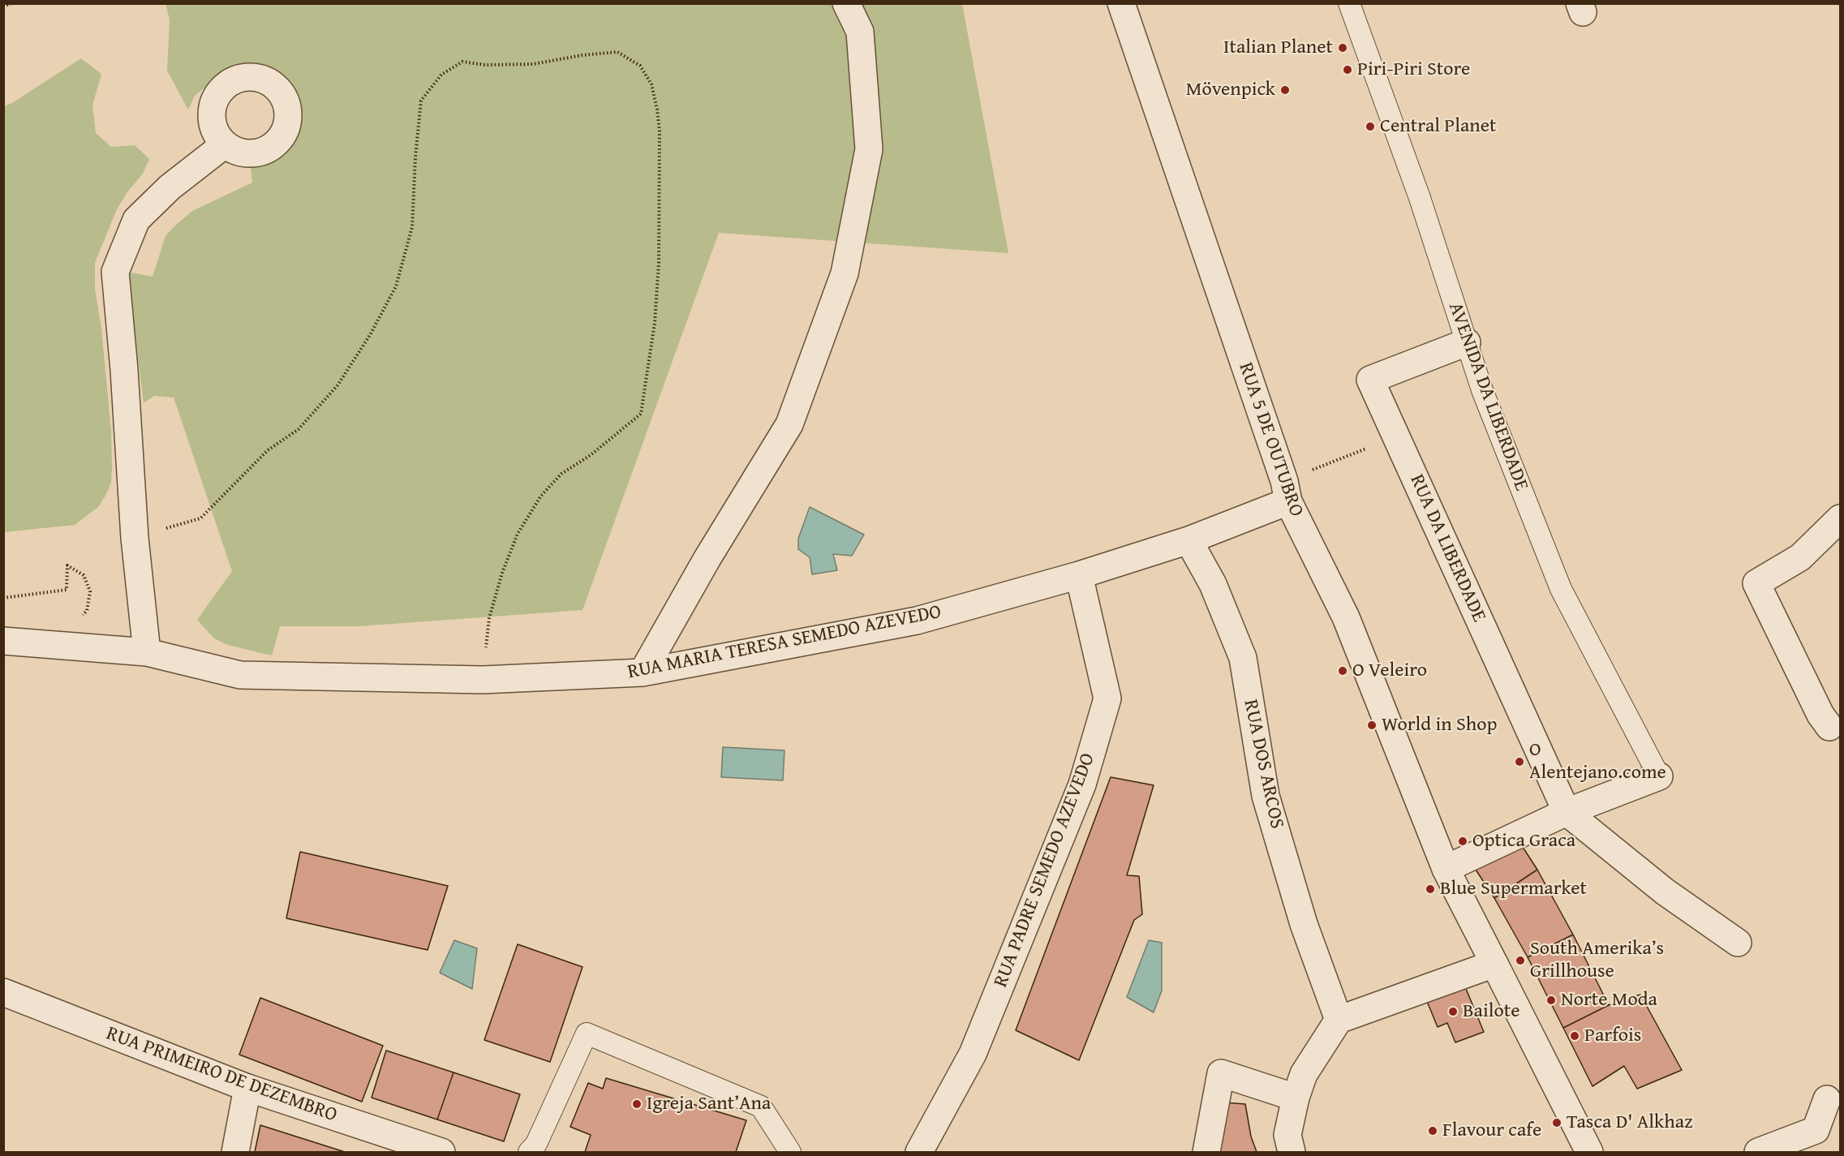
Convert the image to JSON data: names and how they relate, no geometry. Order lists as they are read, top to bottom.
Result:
{
  "streets": {
    "street": [
      "RUA 5 DE OUTUBRO",
      "RUA DA LIBERDADE",
      "RUA MARIA TERESA SEMEDO AZEVEDO",
      "RUA DOS ARCOS",
      "RUA PADRE SEMEDO AZEVEDO",
      "RUA PRIMEIRO DE DEZEMBRO"
    ],
    "lane": ["AVENIDA DA LIBERDADE"]
  },
  "crossings": [
    ["AVENIDA DA LIBERDADE", "RUA DA LIBERDADE"],
    ["RUA 5 DE OUTUBRO", "RUA MARIA TERESA SEMEDO AZEVEDO"],
    ["RUA MARIA TERESA SEMEDO AZEVEDO", "RUA DOS ARCOS"],
    ["RUA MARIA TERESA SEMEDO AZEVEDO", "RUA PADRE SEMEDO AZEVEDO"]
  ],
  "places": [
    "Italian Planet",
    "Piri-Piri Store",
    "Mövenpick",
    "Central Planet",
    "O Veleiro",
    "World in Shop",
    "O Alentejano.come",
    "Optica Graca",
    "Blue Supermarket",
    "South Amerika’s Grillhouse",
    "Norte Moda",
    "Bailote",
    "Parfois",
    "Igreja Sant’Ana",
    "Tasca D' Alkhaz",
    "Flavour cafe"
  ]
}
